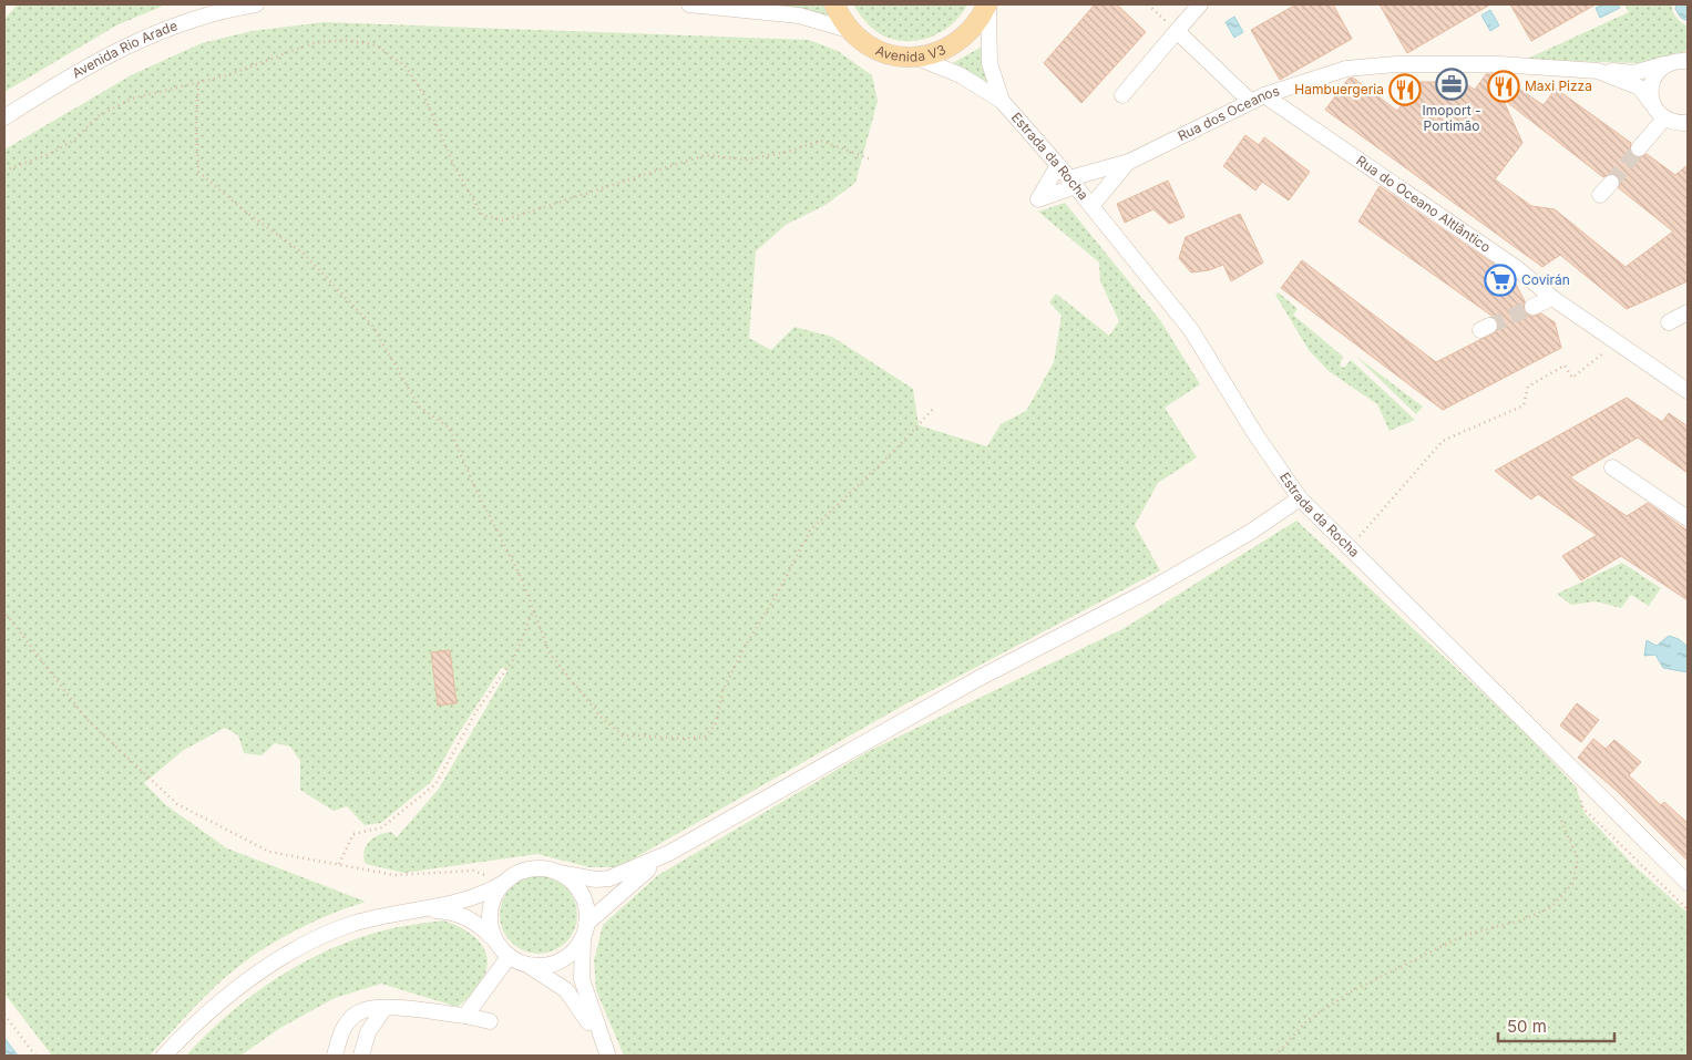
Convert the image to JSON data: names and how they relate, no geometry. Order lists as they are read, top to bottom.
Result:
{
  "streets": {
    "main road": ["Avenida V3"],
    "street": [
      "Avenida Rio Arade",
      "Rua dos Oceanos",
      "Estrada da Rocha",
      "Rua do Oceano Altlântico"
    ]
  },
  "crossings": [
    ["Avenida V3", "Estrada da Rocha"],
    ["Rua dos Oceanos", "Rua do Oceano Altlântico"]
  ],
  "places": {
    "office": ["Imoport - Portimão"],
    "restaurant": ["Maxi Pizza", "Hambuergeria"],
    "supermarket": ["Covirán"]
  },
  "scale_bar": "50 m"
}
